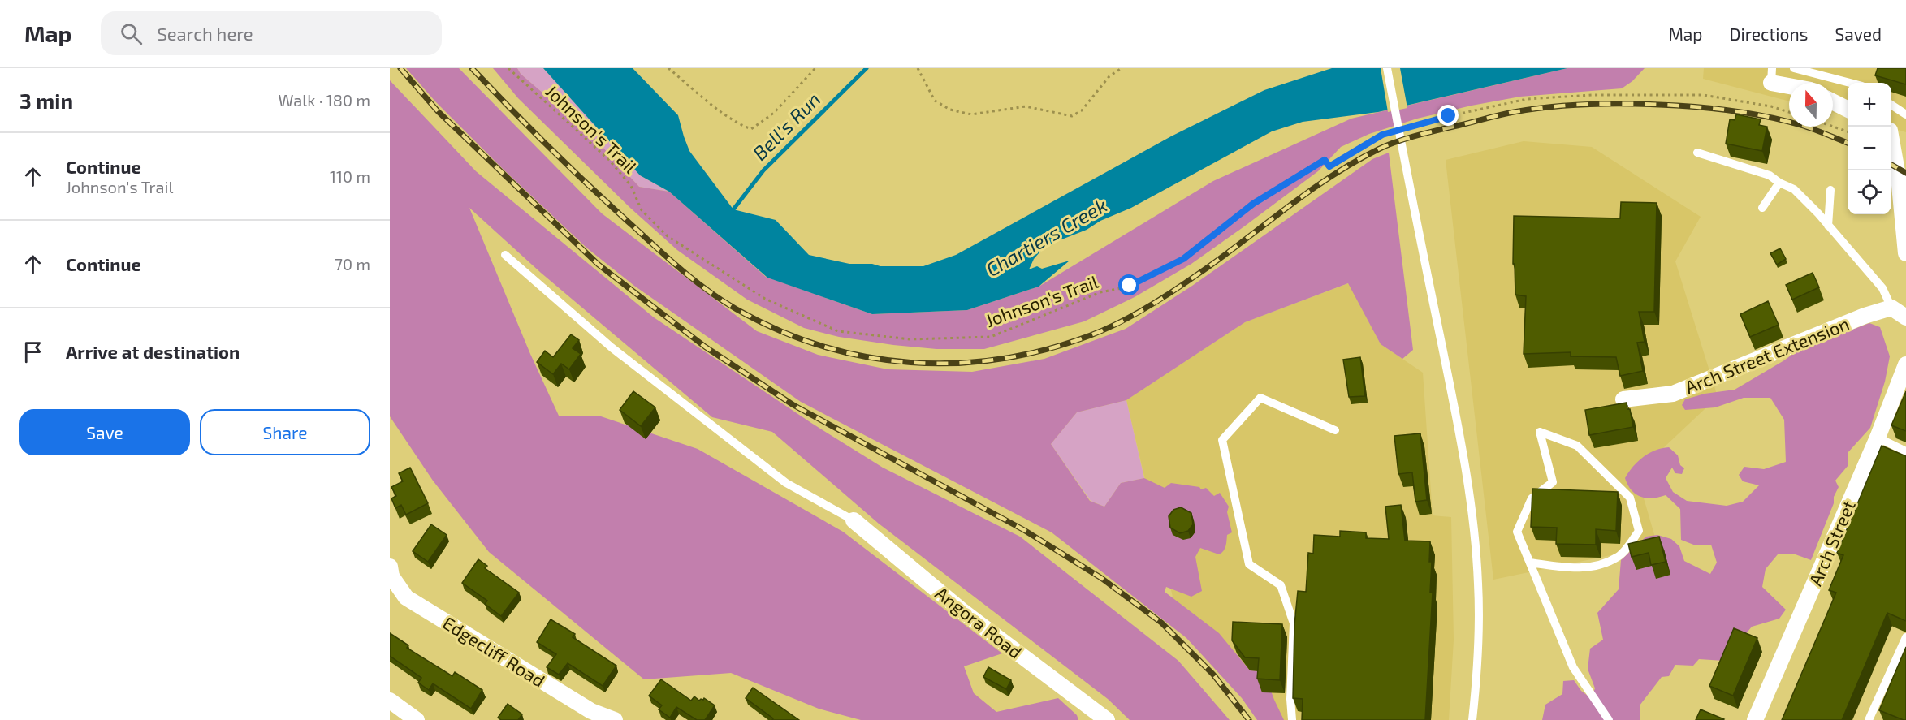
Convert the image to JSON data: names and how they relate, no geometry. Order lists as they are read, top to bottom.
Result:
{
  "streets": {
    "street": [
      "Arch Street Extension",
      "Arch Street",
      "Angora Road",
      "Edgecliff Road"
    ],
    "path": ["Johnson's Trail"]
  },
  "water": ["Bell's Run", "Chartiers Creek"],
  "north": "top",
  "page": {
    "header": "Map",
    "search": "Search here",
    "nav": ["Map", "Directions", "Saved"],
    "heading": ["3 min", "Walk · 180 m"],
    "map_buttons": ["+", "−"],
    "list": [
      ["Continue", "Johnson's Trail", "110 m"],
      ["Continue", "70 m"],
      "Arrive at destination"
    ],
    "buttons": ["Save", "Share"]
  }
}
